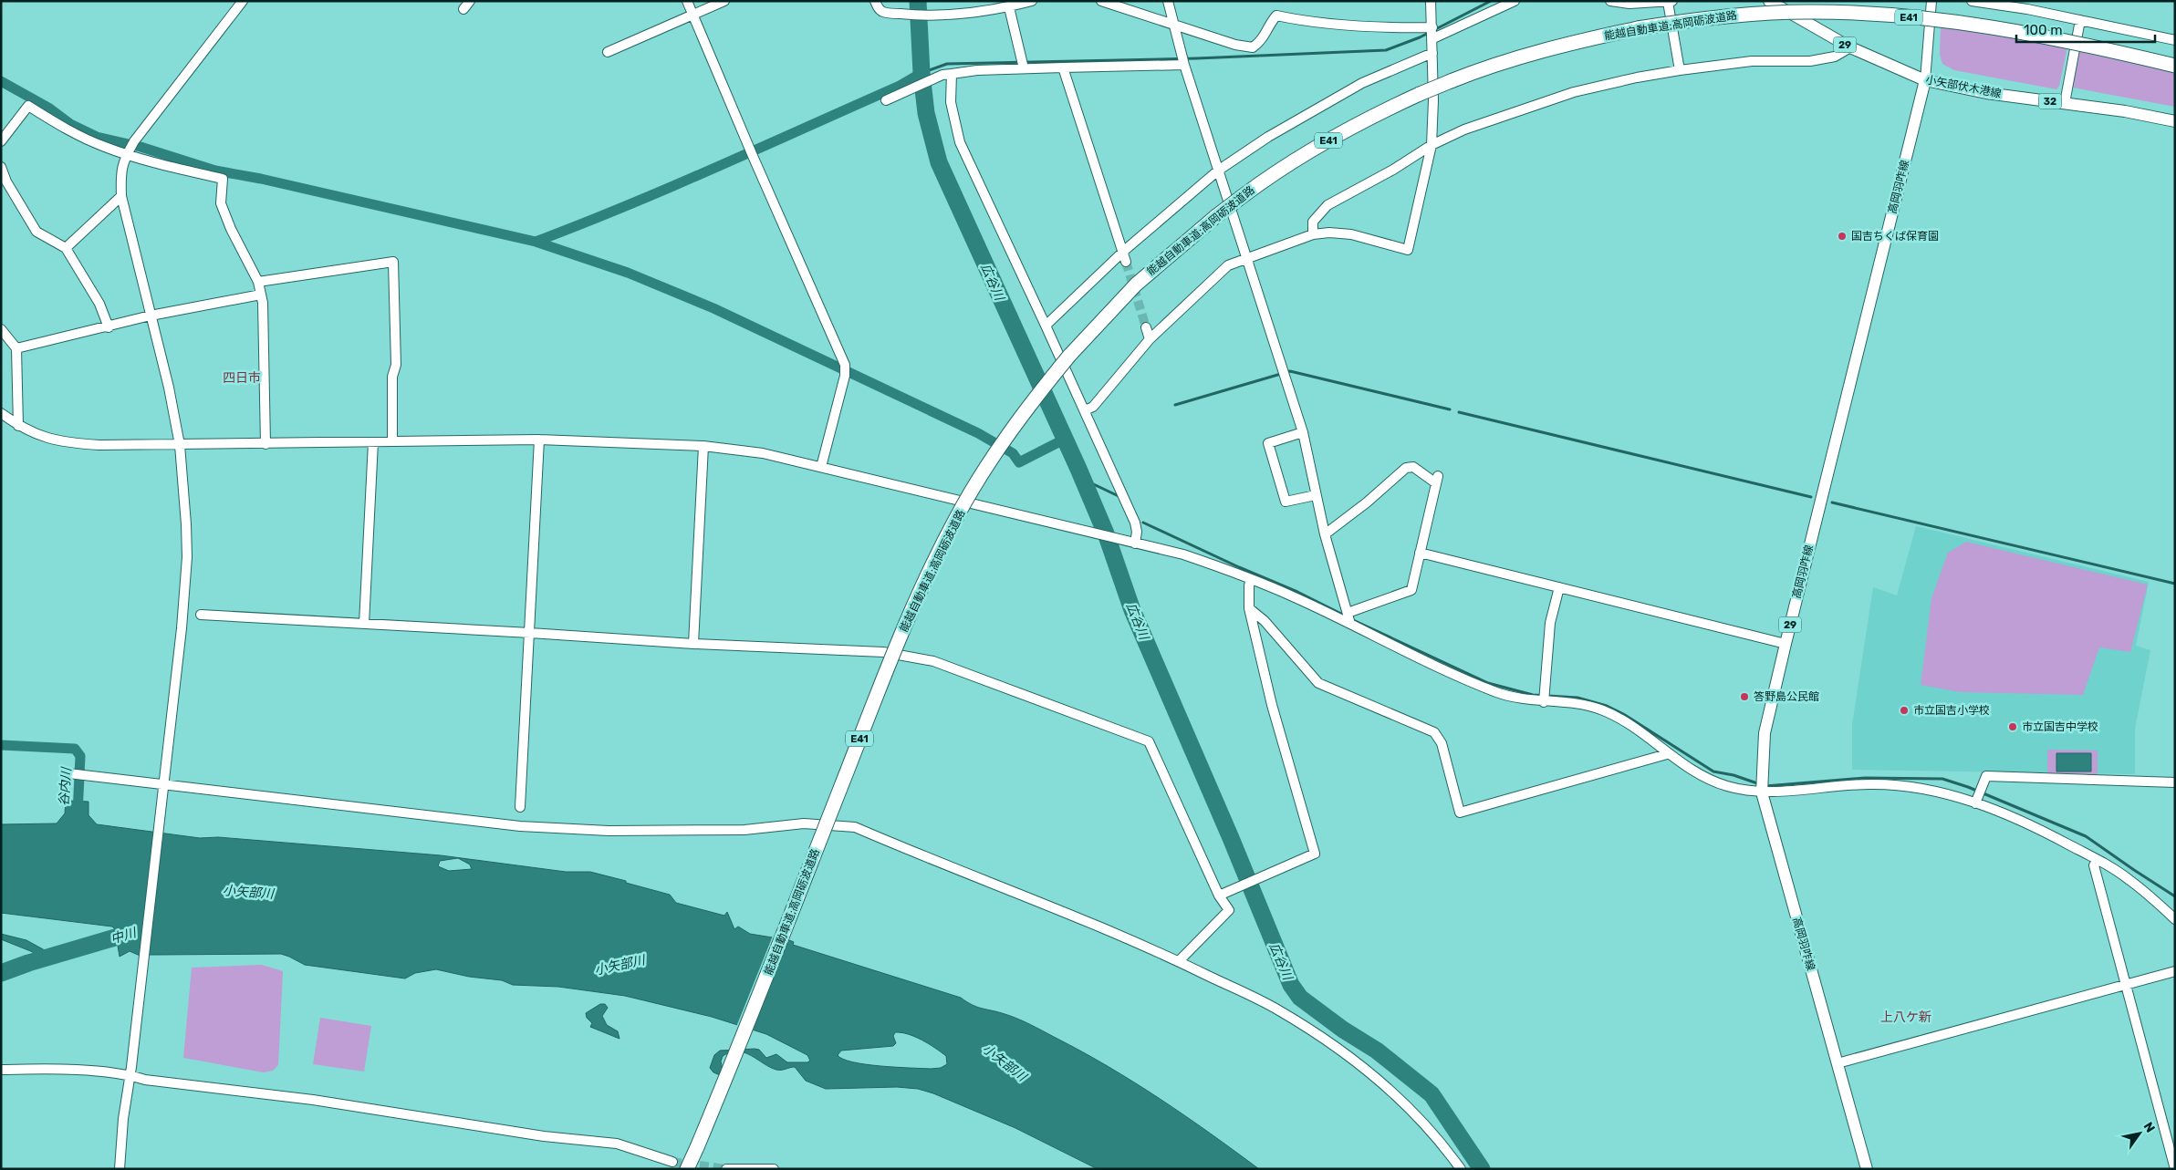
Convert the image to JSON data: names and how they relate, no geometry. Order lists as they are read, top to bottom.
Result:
{
  "streets": {
    "highway": ["E41", "能越自動車道;高岡砺波道路"],
    "main road": [
      "29",
      "小矢部伏木港線",
      "32",
      "高岡羽咋線"
    ]
  },
  "crossings": [
    ["小矢部伏木港線", "高岡羽咋線"]
  ],
  "districts": ["四日市", "上八ケ新"],
  "water": [
    "広谷川",
    "谷内川",
    "小矢部川",
    "中川"
  ],
  "places": [
    "国吉ちくば保育園",
    "答野島公民館",
    "市立国吉小学校",
    "市立国吉中学校"
  ],
  "scale_bar": "100 m",
  "north": "top right"
}
